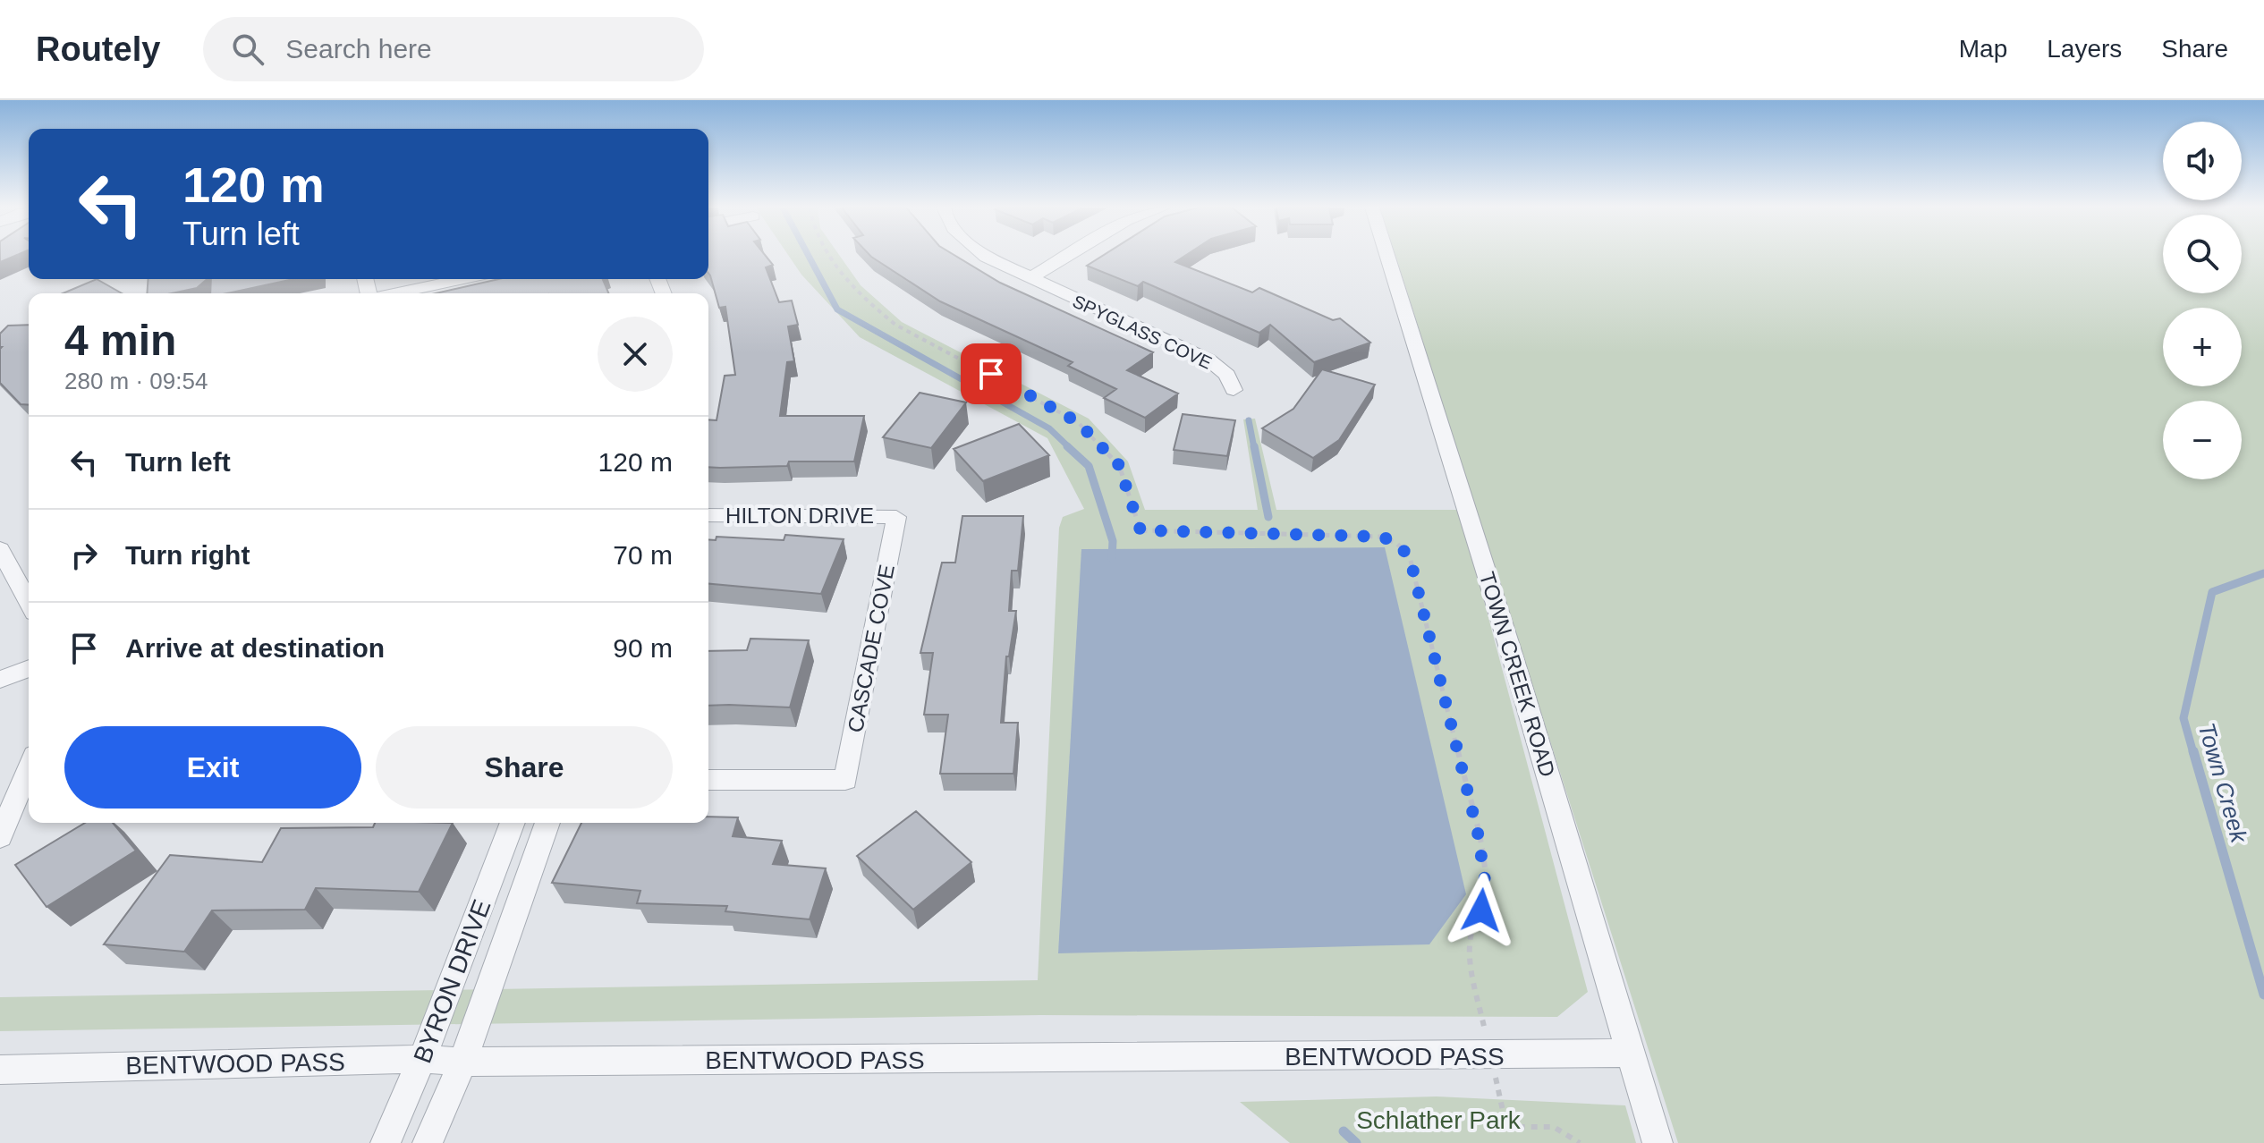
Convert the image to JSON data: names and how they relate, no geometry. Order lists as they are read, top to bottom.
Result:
{
  "streets": {
    "street": [
      "SPYGLASS COVE",
      "HILTON DRIVE",
      "CASCADE COVE",
      "TOWN CREEK ROAD",
      "BYRON DRIVE",
      "BENTWOOD PASS"
    ]
  },
  "crossings": [
    ["HILTON DRIVE", "CASCADE COVE"],
    ["TOWN CREEK ROAD", "BENTWOOD PASS"],
    ["BYRON DRIVE", "BENTWOOD PASS"]
  ],
  "water": ["Town Creek"],
  "parks": ["Schlather Park"],
  "page": {
    "header": "Routely",
    "search": "Search here",
    "nav": ["Map", "Layers", "Share"],
    "map_buttons": ["+", "−"],
    "turn": ["120 m", "Turn left"],
    "heading": ["4 min", "280 m · 09:54"],
    "list": [
      {
        "name": "Turn left",
        "value": "120 m"
      },
      {
        "name": "Turn right",
        "value": "70 m"
      },
      {
        "name": "Arrive at destination",
        "value": "90 m"
      }
    ],
    "buttons": ["Exit", "Share"]
  }
}
